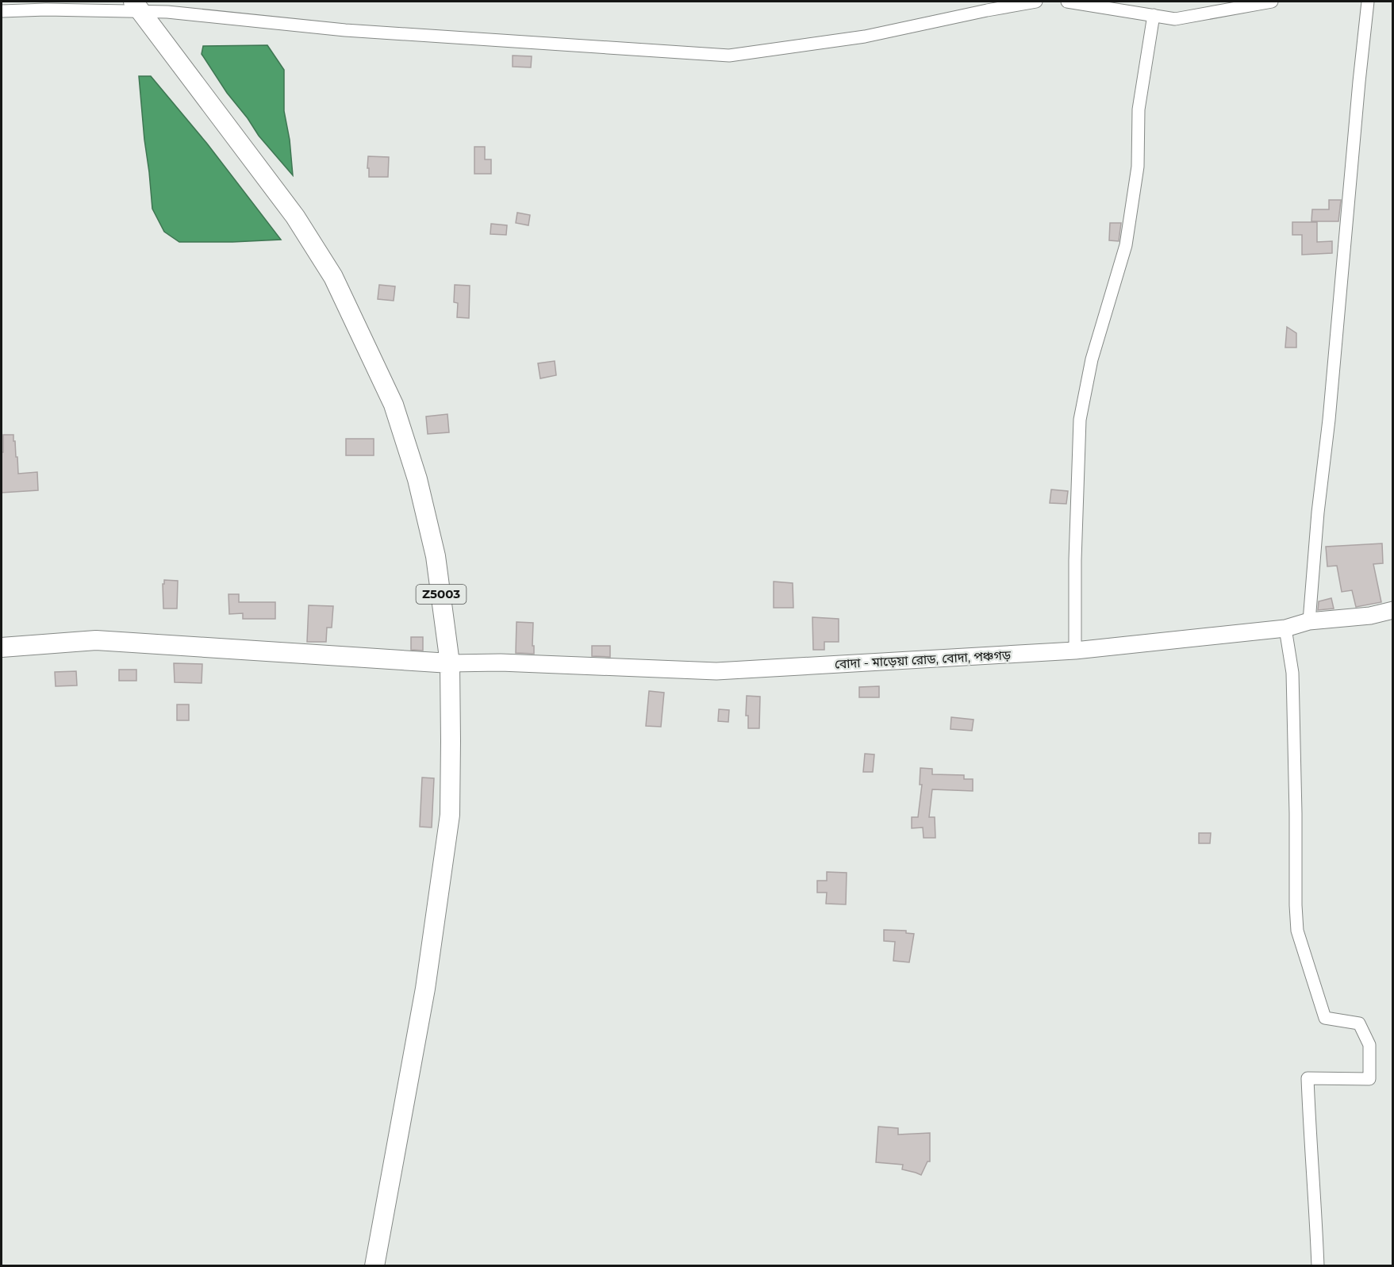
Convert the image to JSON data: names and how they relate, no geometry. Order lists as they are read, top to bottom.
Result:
{
  "streets": {
    "main road": ["Z5003", "বোদা - মাড়েয়া রোড, বোদা, পঞ্চগড়"]
  },
  "crossings": [
    ["Z5003", "বোদা - মাড়েয়া রোড, বোদা, পঞ্চগড়"]
  ]
}
